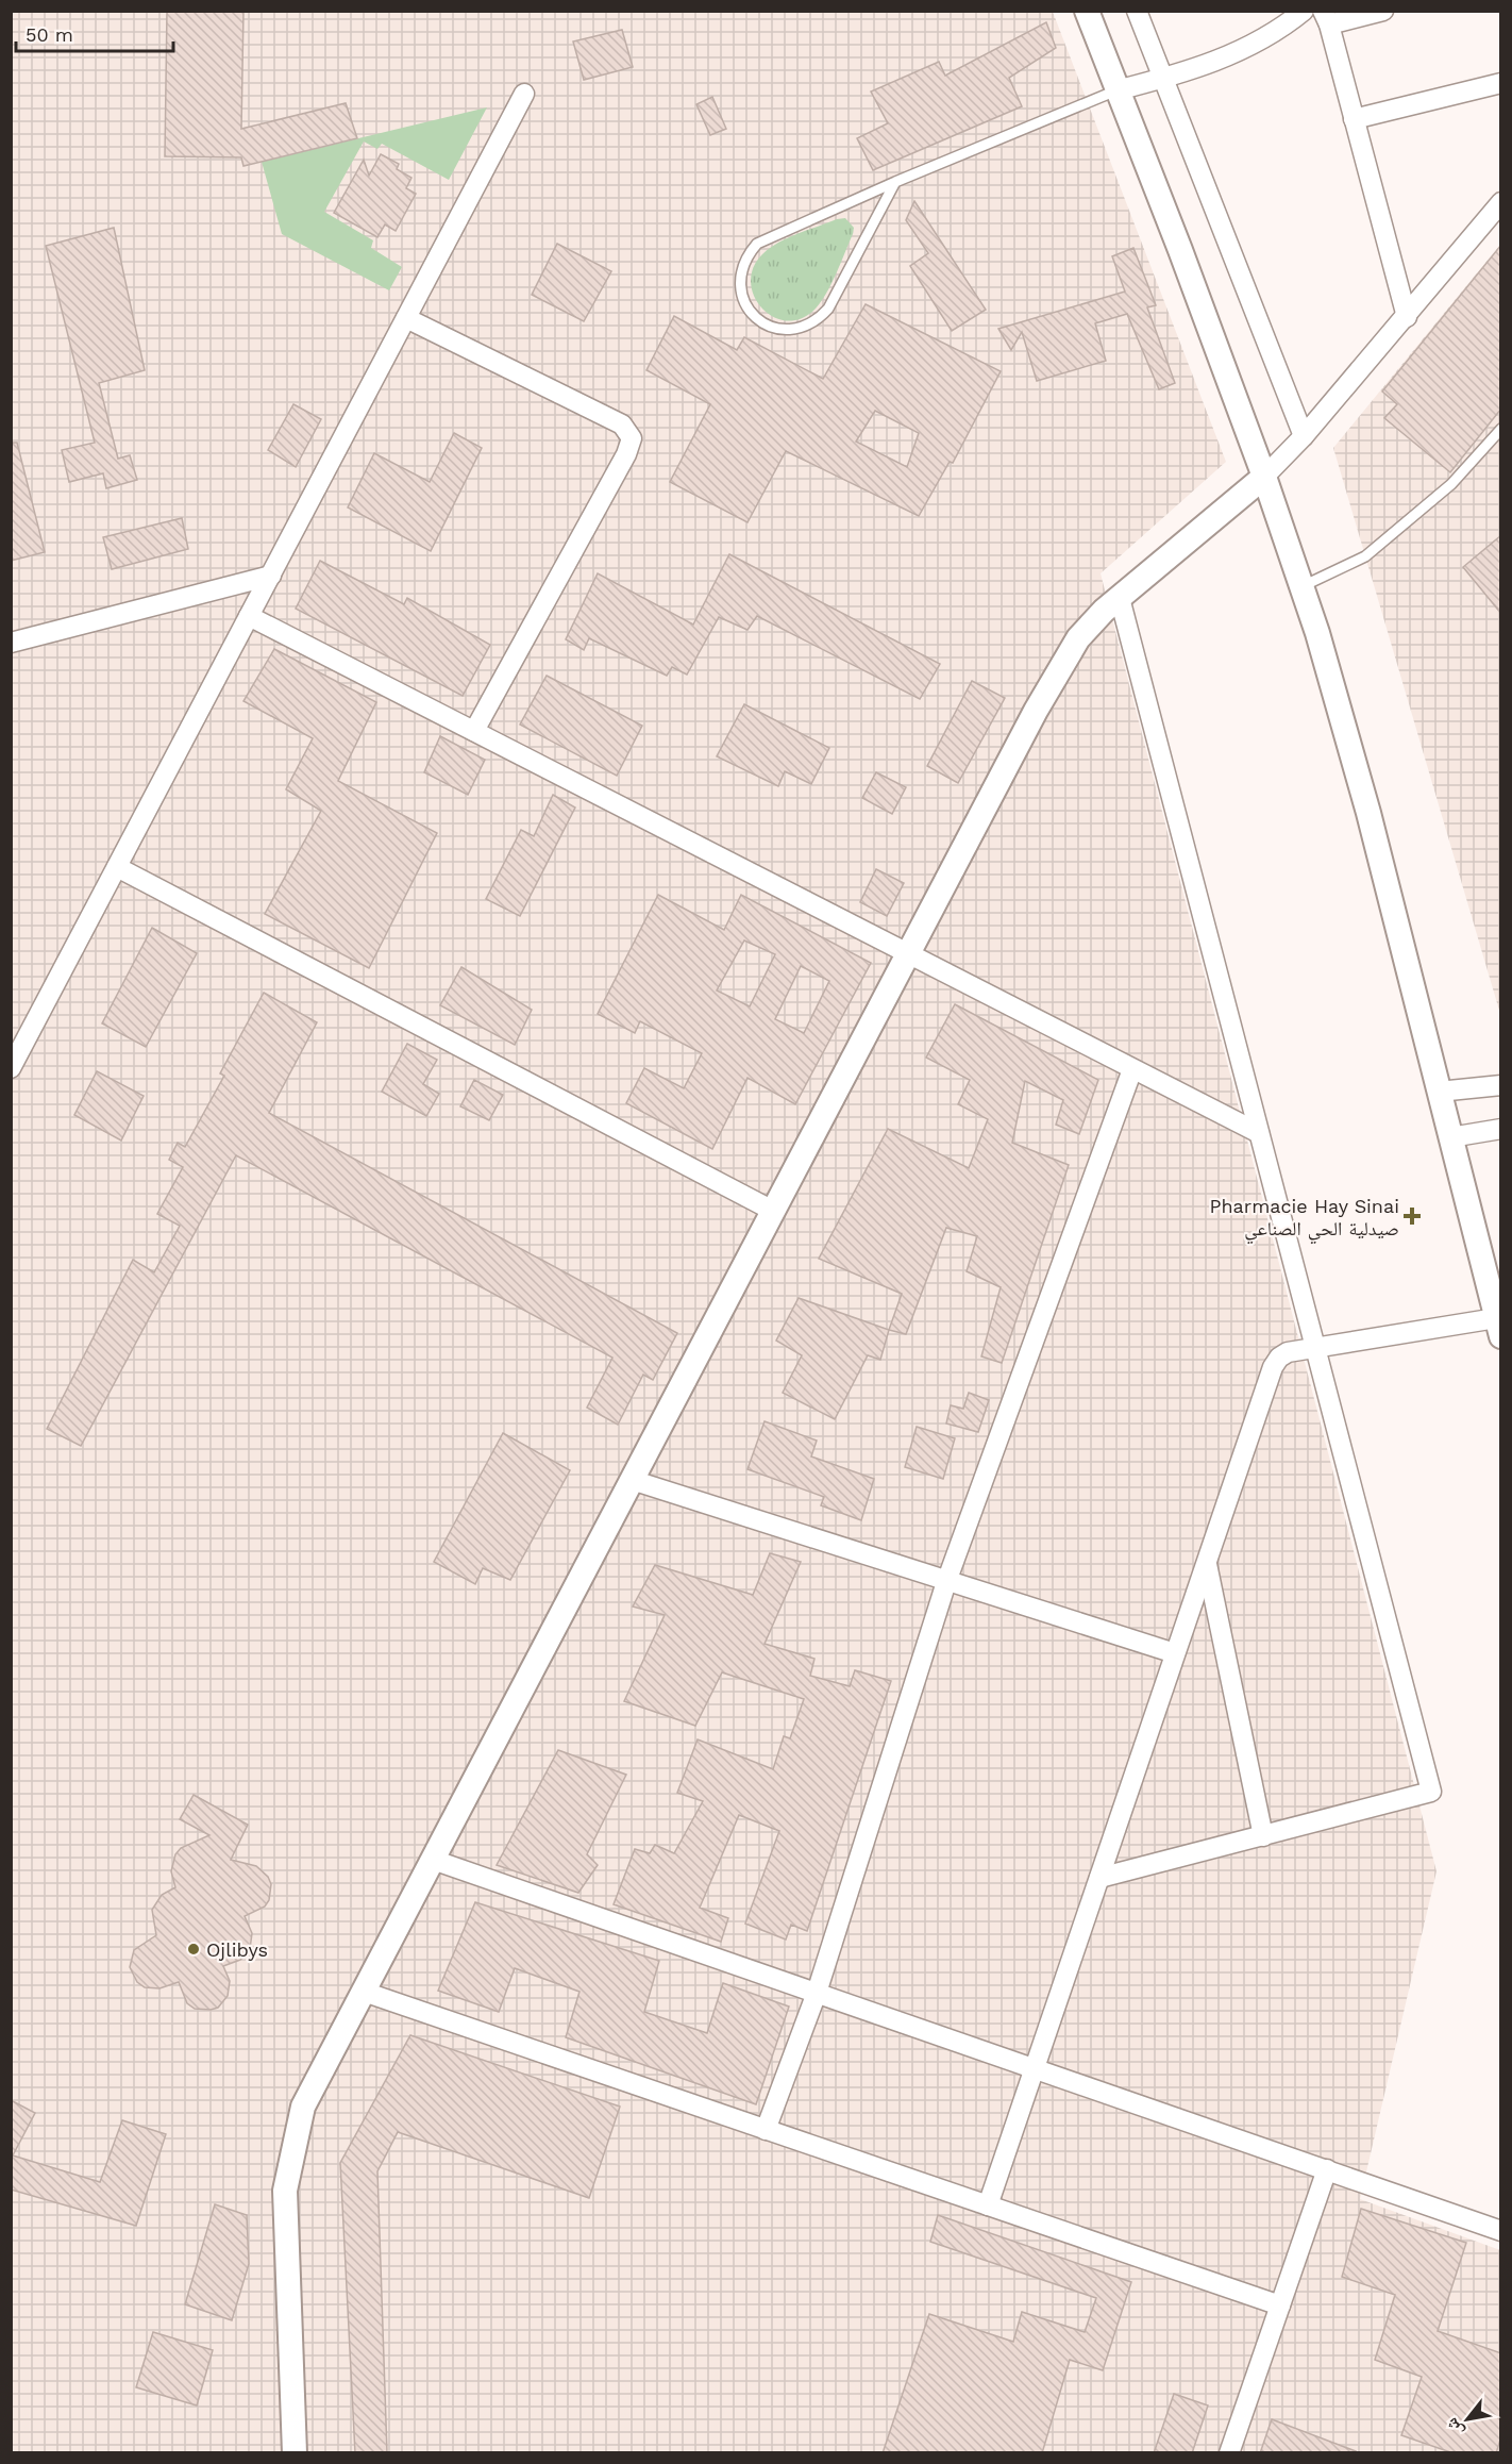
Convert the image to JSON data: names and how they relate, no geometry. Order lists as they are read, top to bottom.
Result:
{
  "places": {
    "health": ["Pharmacie Hay Sinai صيدلية الحي الصناعي"],
    "other": ["Ojlibys"]
  },
  "scale_bar": "50 m",
  "north": "bottom left"
}
